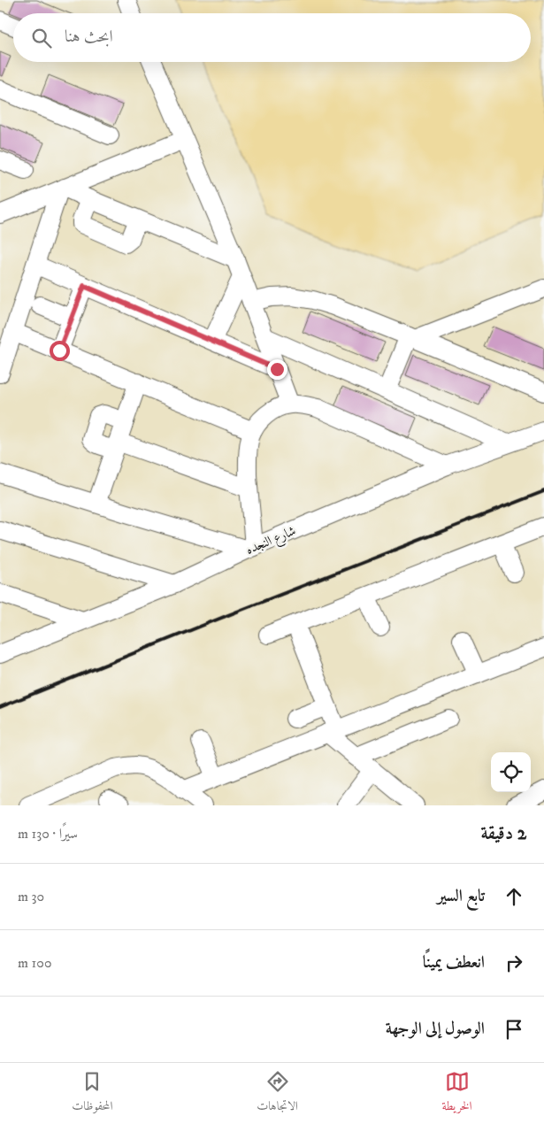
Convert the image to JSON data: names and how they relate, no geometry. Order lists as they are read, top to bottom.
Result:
{
  "streets": {
    "street": ["شارع النجده"]
  },
  "page": {
    "search": "ابحث هنا",
    "heading": ["2 دقيقة", "سيرًا · 130 m"],
    "list": [
      ["تابع السير", "30 m"],
      ["انعطف يمينًا", "100 m"],
      "الوصول إلى الوجهة"
    ],
    "nav": ["الخريطة", "الاتجاهات", "المحفوظات"]
  }
}
